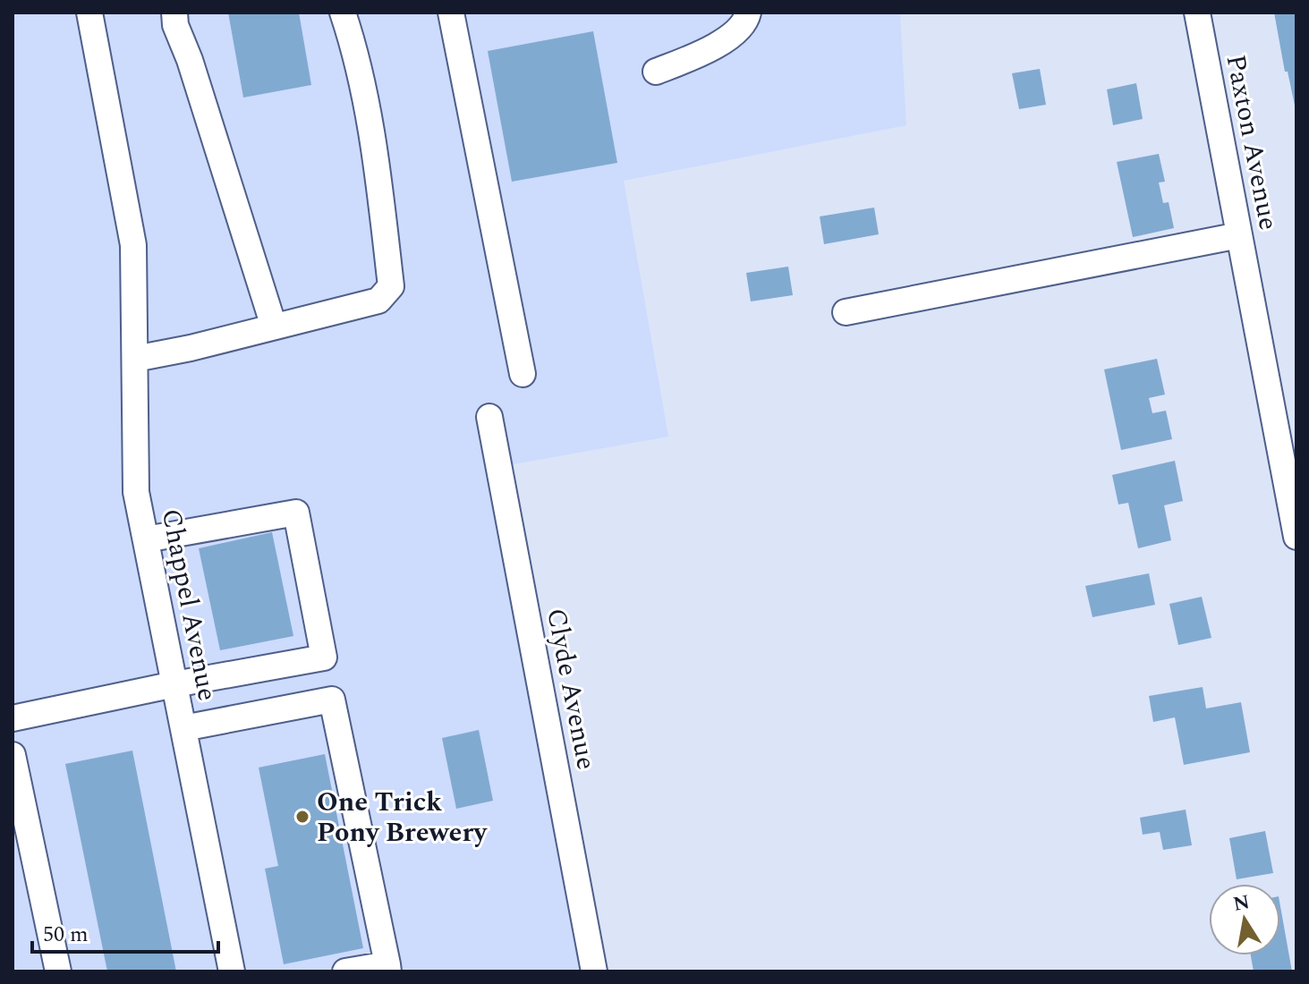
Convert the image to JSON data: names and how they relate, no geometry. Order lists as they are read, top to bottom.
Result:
{
  "streets": {
    "street": ["Paxton Avenue", "Chappel Avenue", "Clyde Avenue"]
  },
  "places": ["One Trick Pony Brewery"],
  "scale_bar": "50 m",
  "north": "top"
}
